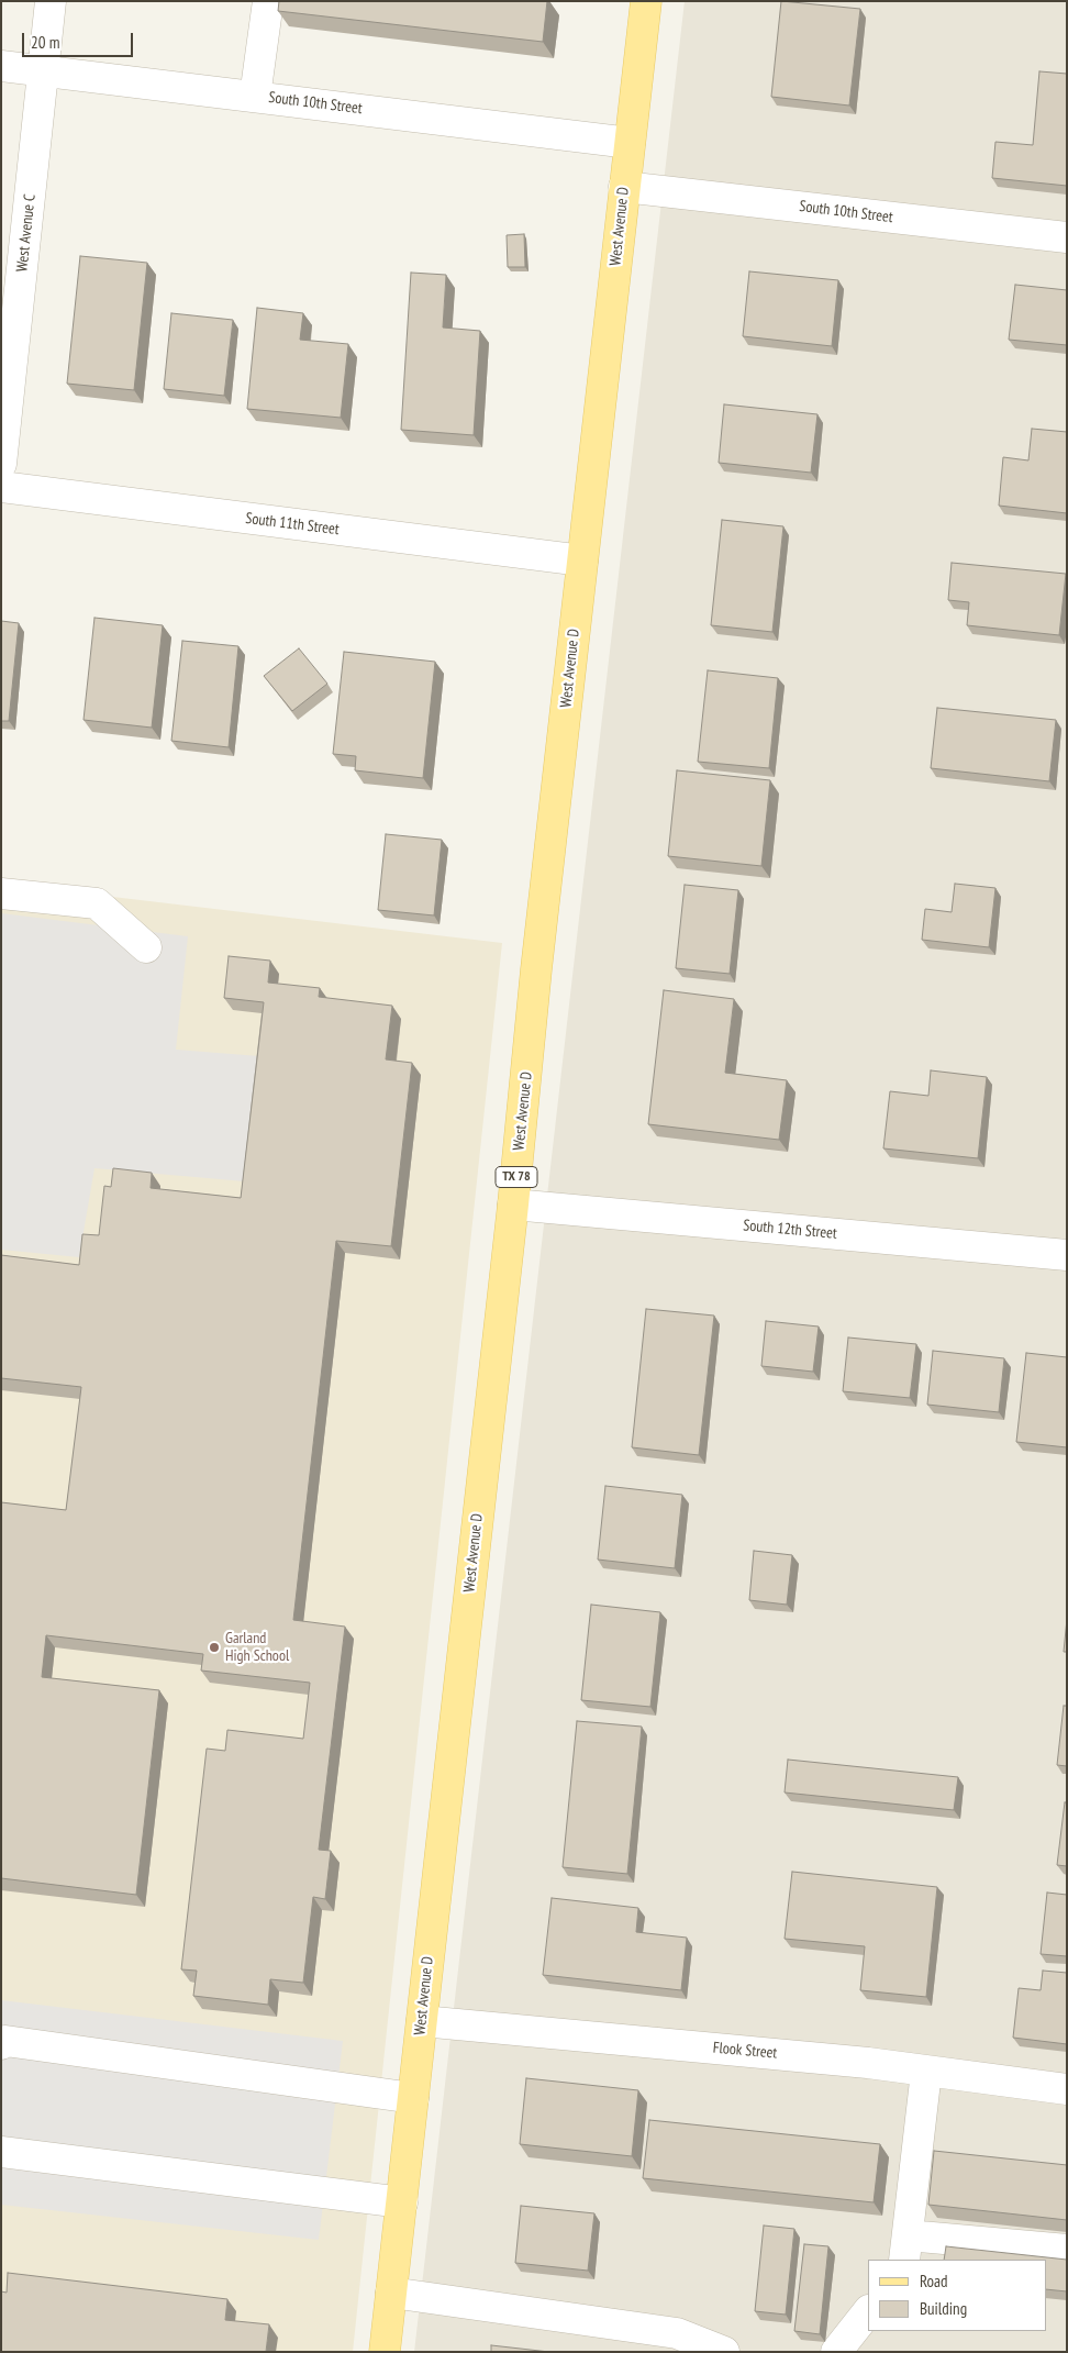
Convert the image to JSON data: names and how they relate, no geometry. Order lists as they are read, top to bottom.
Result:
{
  "streets": {
    "main road": ["West Avenue D", "TX 78"],
    "street": [
      "South 10th Street",
      "West Avenue C",
      "South 11th Street",
      "South 12th Street",
      "Flook Street"
    ]
  },
  "crossings": [
    ["South 10th Street", "West Avenue D"],
    ["South 10th Street", "West Avenue C"],
    ["West Avenue D", "South 11th Street"],
    ["West Avenue D", "South 12th Street"],
    ["West Avenue D", "Flook Street"]
  ],
  "places": ["Garland High School"],
  "legend": ["Road", "Building"],
  "scale_bar": "20 m"
}
